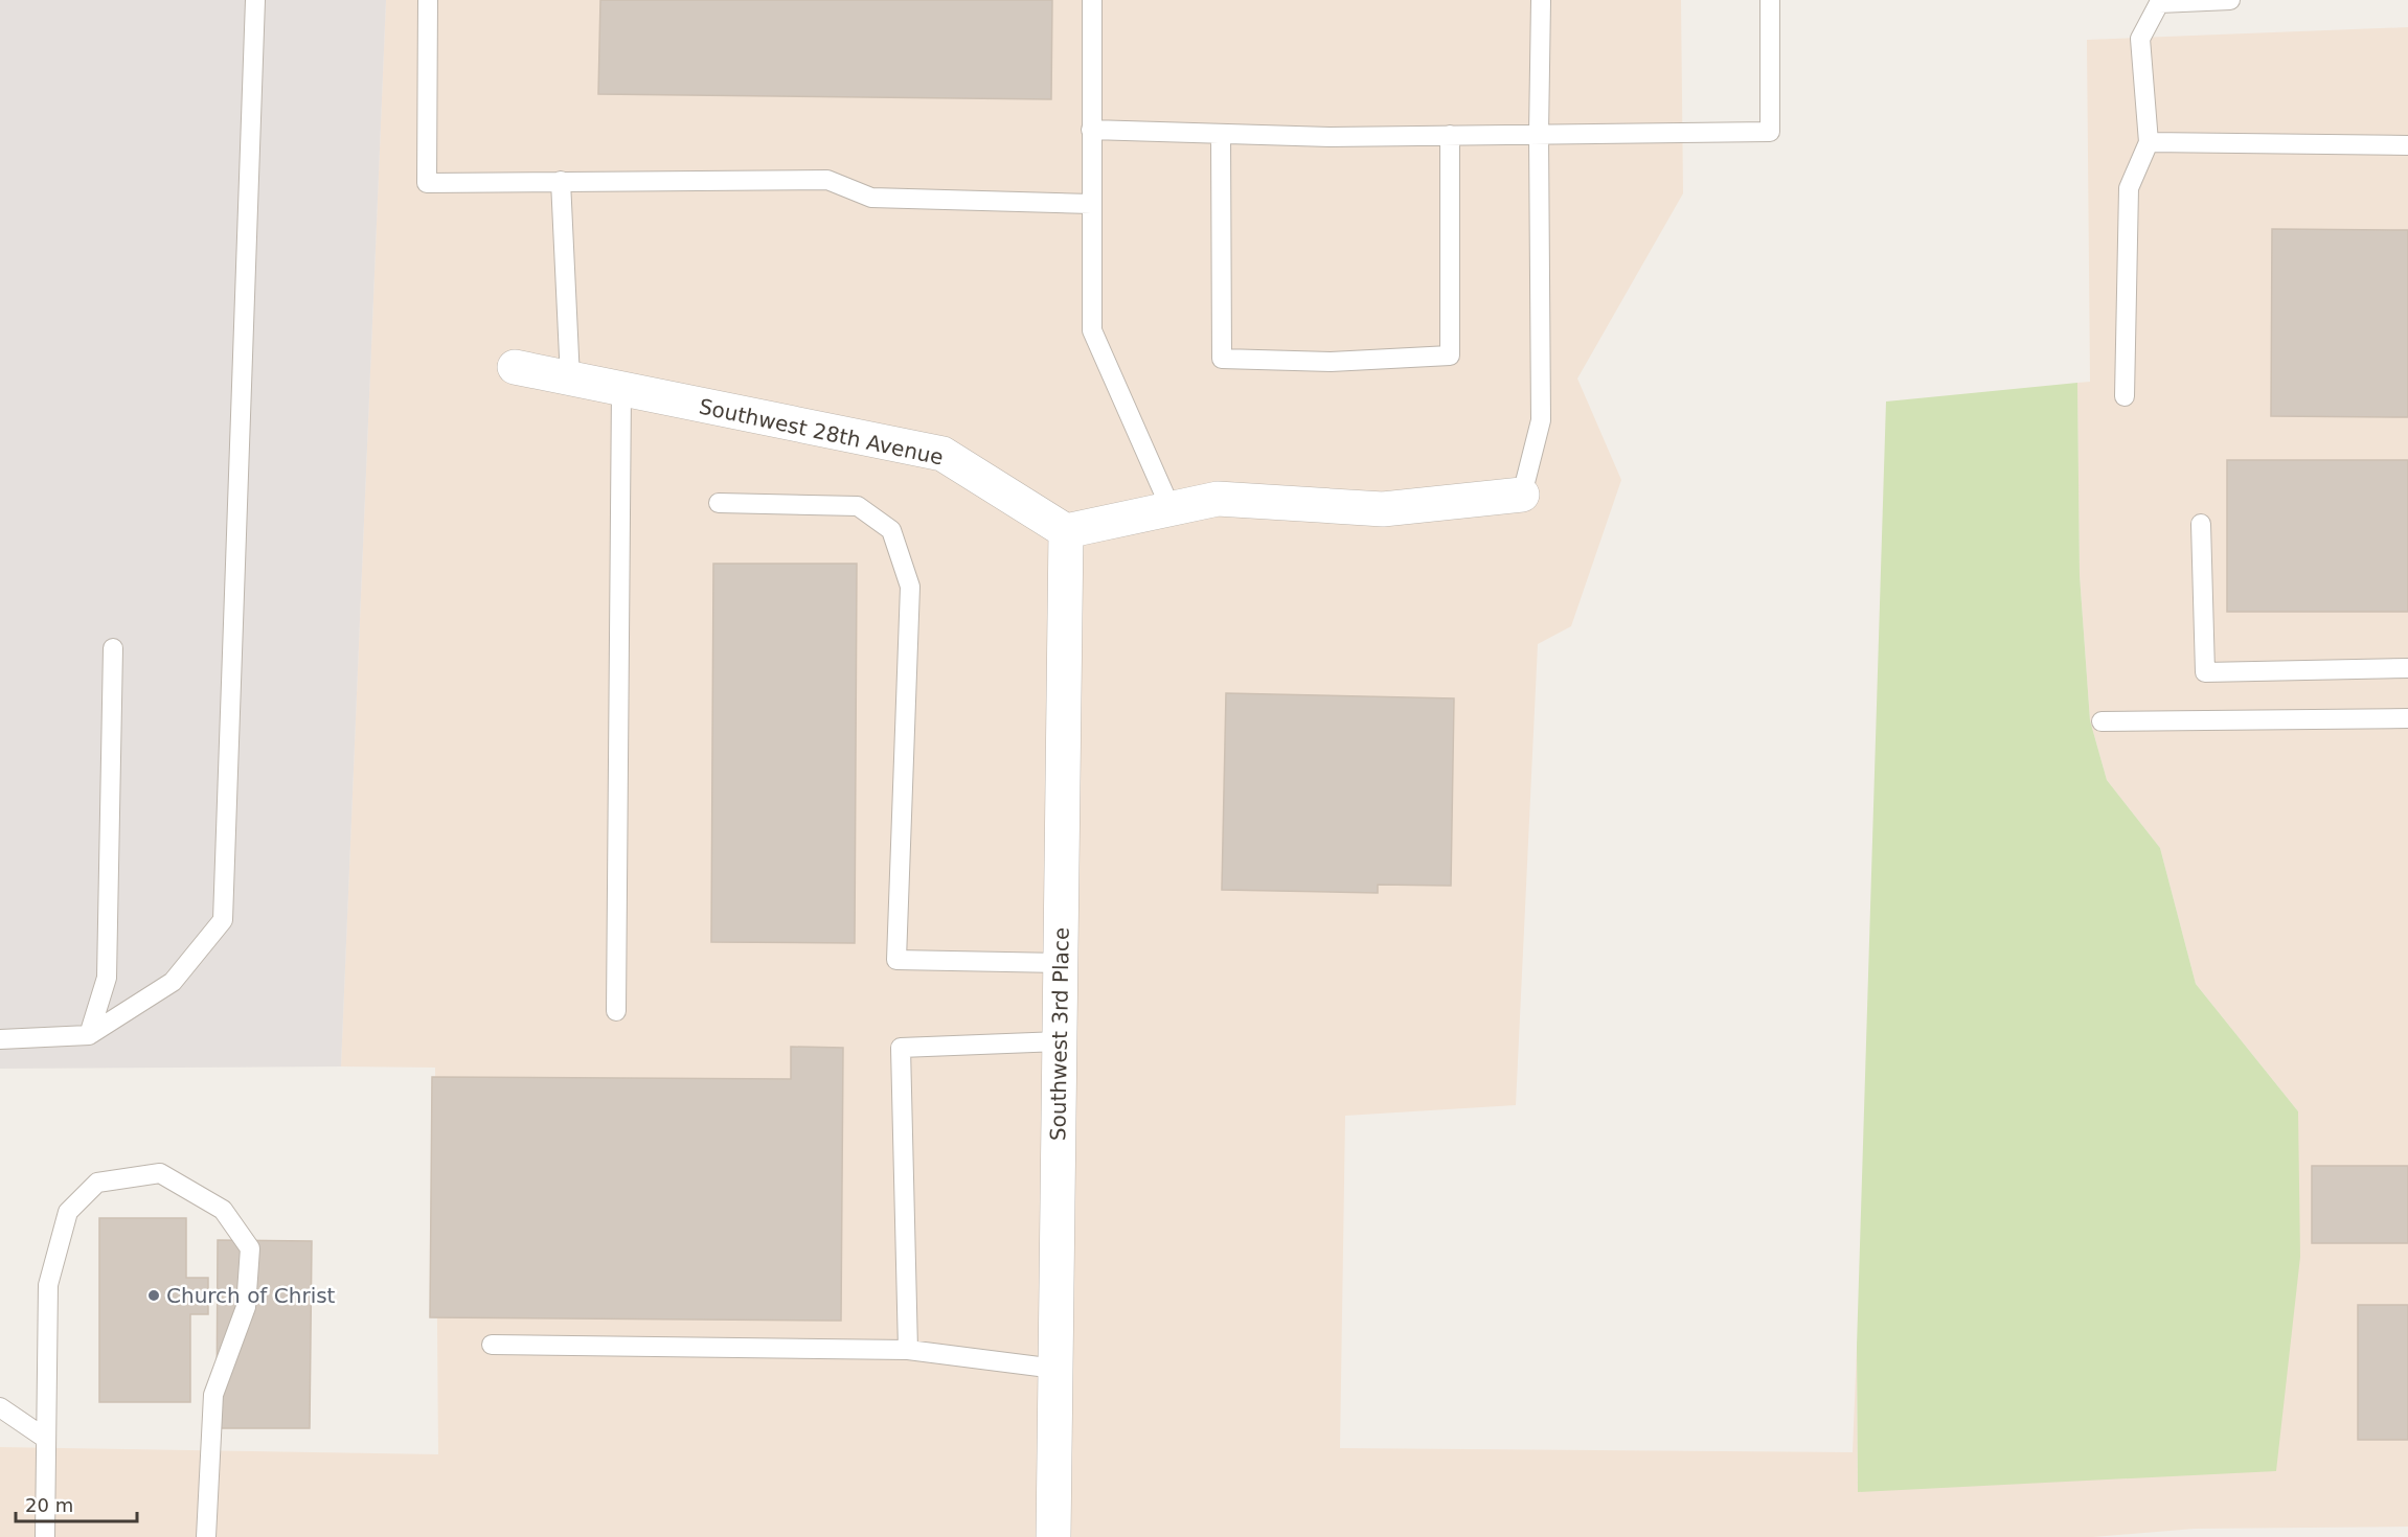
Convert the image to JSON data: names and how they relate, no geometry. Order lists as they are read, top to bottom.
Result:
{
  "streets": {
    "street": ["Southwest 28th Avenue", "Southwest 3rd Place"]
  },
  "crossings": [
    ["Southwest 28th Avenue", "Southwest 3rd Place"]
  ],
  "places": ["Church of Christ"],
  "scale_bar": "20 m"
}
